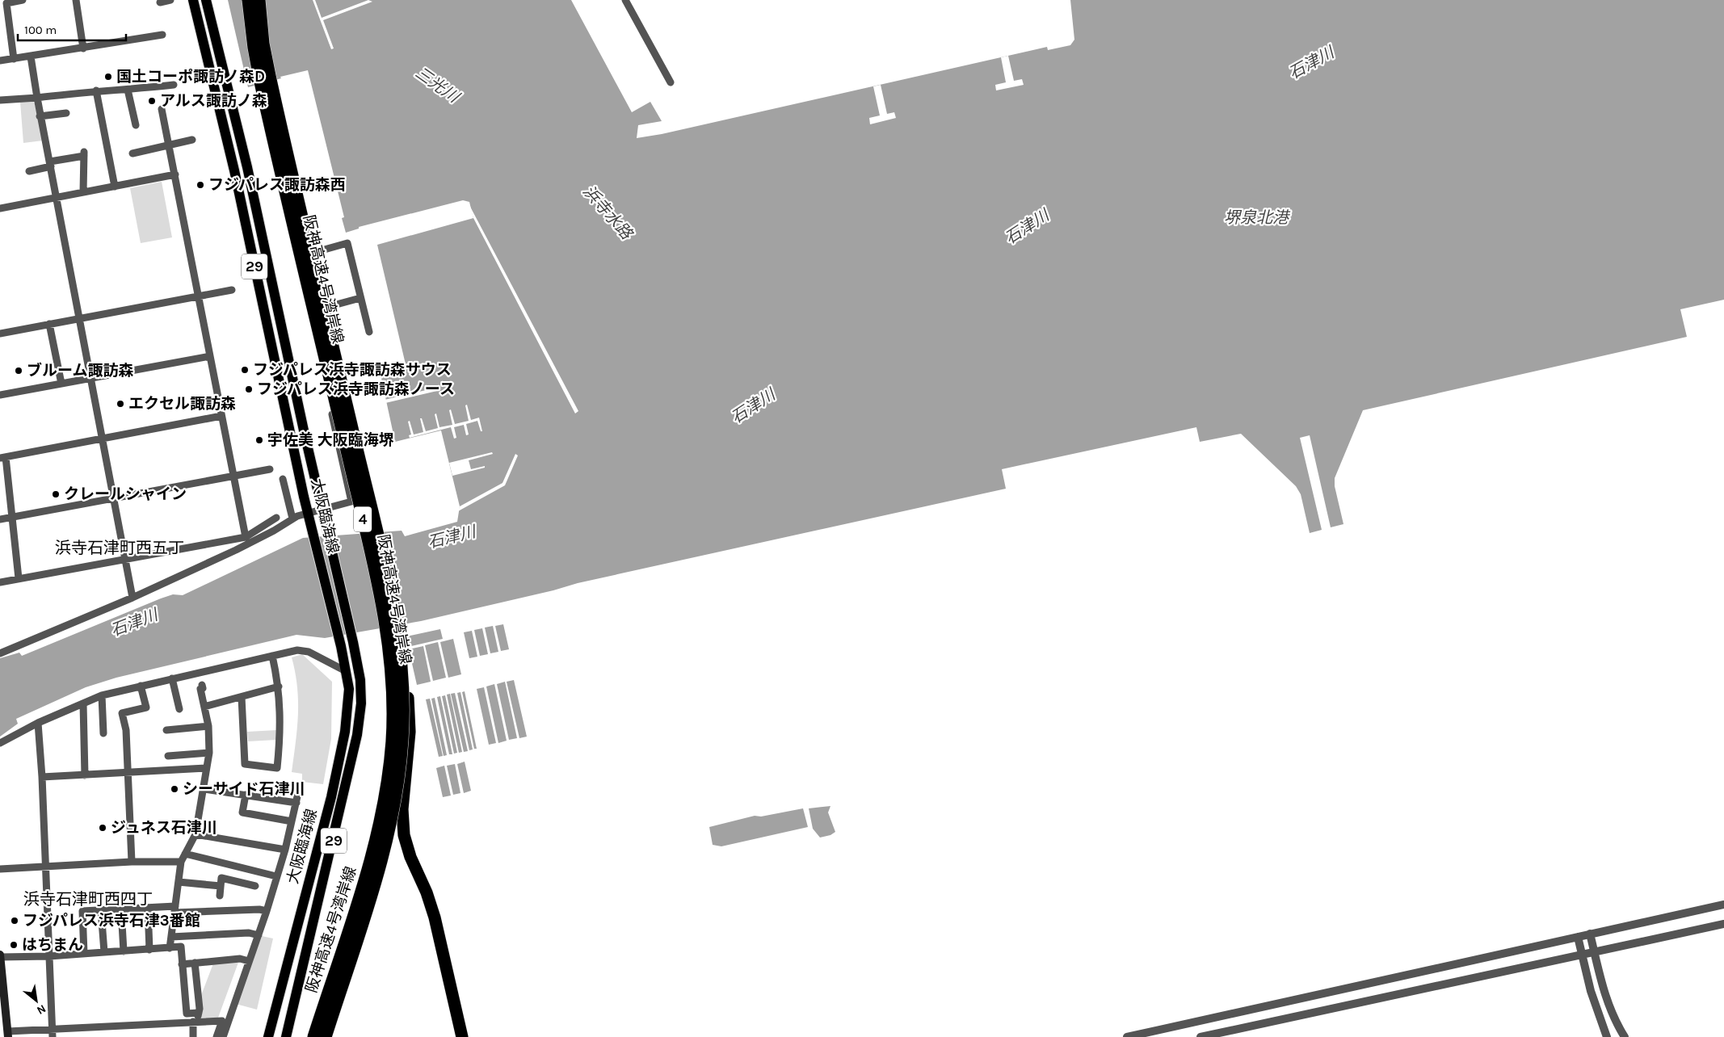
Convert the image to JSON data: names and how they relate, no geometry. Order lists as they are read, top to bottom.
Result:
{
  "streets": {
    "highway": ["阪神高速4号湾岸線", "4"],
    "main road": ["29", "大阪臨海線"]
  },
  "districts": ["浜寺石津町西五丁", "浜寺石津町西四丁"],
  "water": [
    "石津川",
    "三光川",
    "浜寺水路",
    "堺泉北港"
  ],
  "places": [
    "国土コーポ諏訪ノ森D",
    "アルス諏訪ノ森",
    "フジパレス諏訪森西",
    "フジパレス浜寺諏訪森サウス",
    "ブルーム諏訪森",
    "フジパレス浜寺諏訪森ノース",
    "エクセル諏訪森",
    "宇佐美 大阪臨海堺",
    "クレールシャイン",
    "シーサイド石津川",
    "ジュネス石津川",
    "フジパレス浜寺石津3番館",
    "はちまん"
  ],
  "scale_bar": "100 m",
  "north": "bottom right"
}
